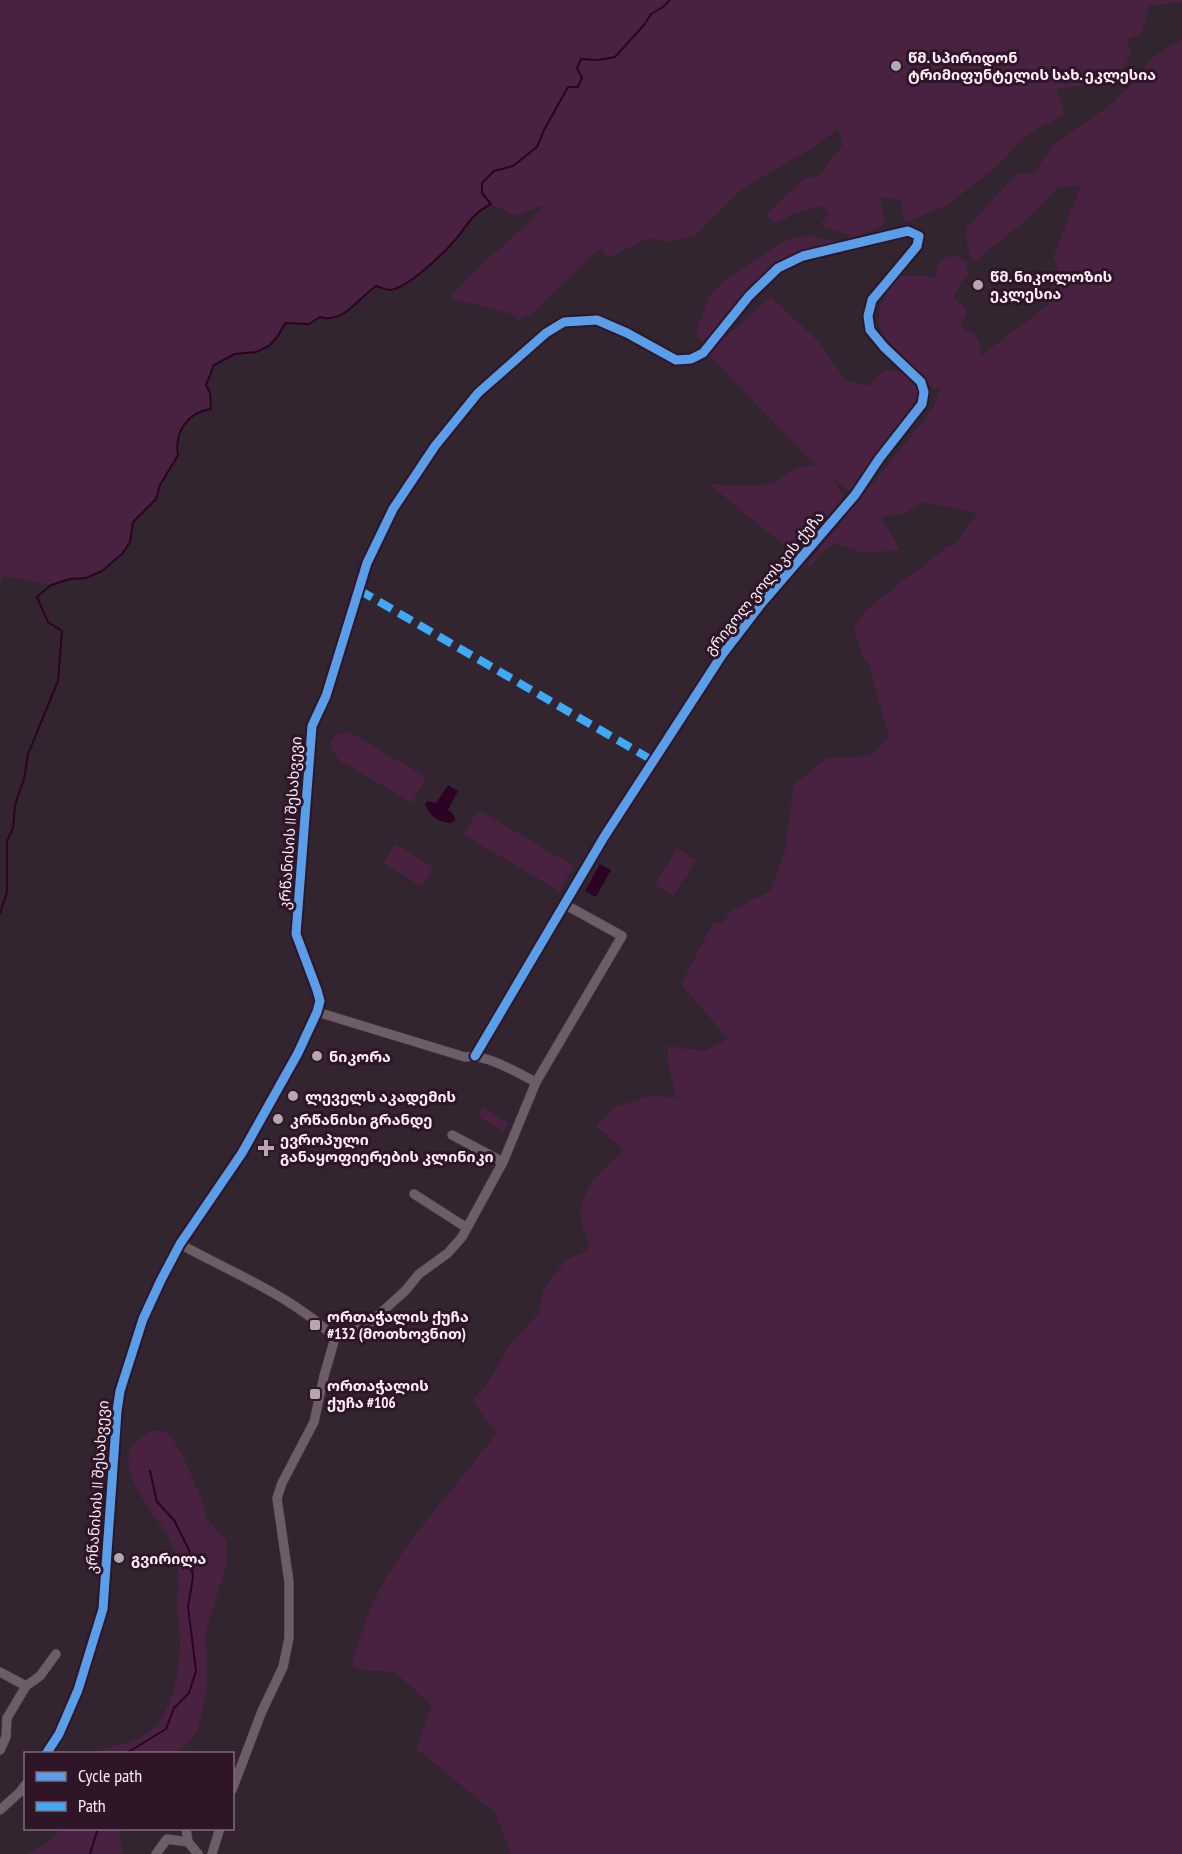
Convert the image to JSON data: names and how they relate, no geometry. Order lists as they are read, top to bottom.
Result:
{
  "streets": {
    "street": ["გრიგოლ ვოლსკის ქუჩა", "კრწანისის II შესახვევი"]
  },
  "crossings": [
    ["გრიგოლ ვოლსკის ქუჩა", "კრწანისის II შესახვევი"]
  ],
  "places": {
    "other": [
      "წმ. სპირიდონ ტრიმიფუნტელის სახ. ეკლესია",
      "წმ. ნიკოლოზის ეკლესია",
      "ნიკორა",
      "ლეველს აკადემის",
      "კრწანისი გრანდე",
      "გვირილა"
    ],
    "health": ["ევროპული განაყოფიერების კლინიკი"],
    "transit": ["ორთაჭალის ქუჩა #132 (მოთხოვნით)", "ორთაჭალის ქუჩა #106"]
  },
  "legend": ["Cycle path", "Path"]
}
